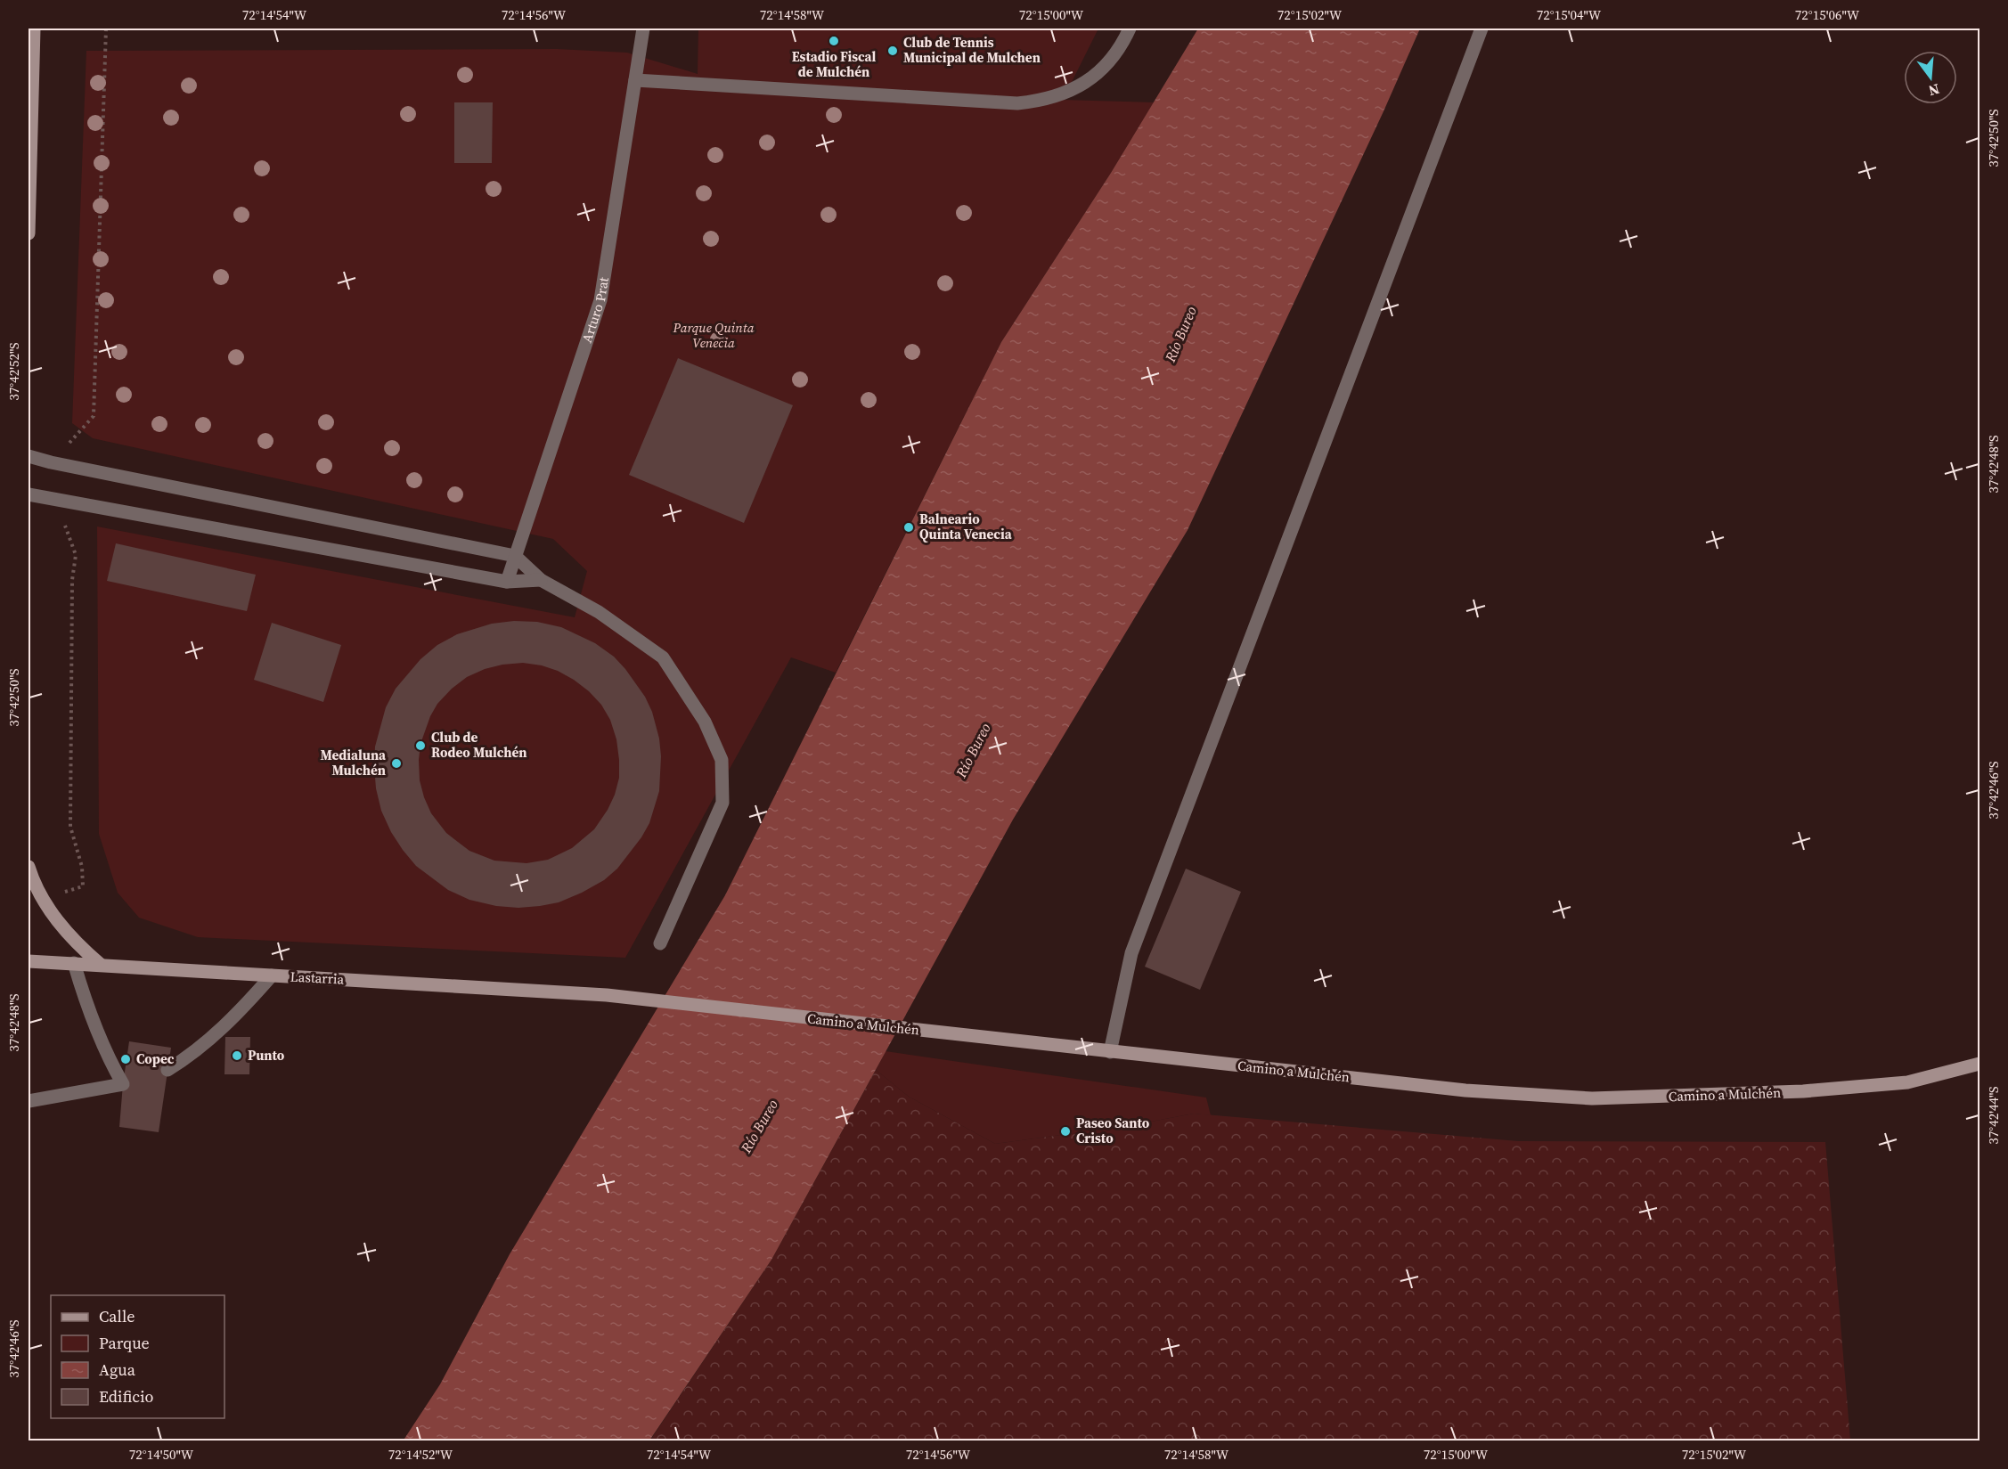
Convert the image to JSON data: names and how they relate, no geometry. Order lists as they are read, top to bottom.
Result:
{
  "streets": {
    "main road": ["Lastarria", "Camino a Mulchén"],
    "street": ["Arturo Prat"]
  },
  "crossings": [
    ["Lastarria", "Camino a Mulchén"]
  ],
  "water": ["Río Bureo"],
  "parks": ["Parque Quinta Venecia"],
  "places": [
    "Estadio Fiscal de Mulchén",
    "Club de Tennis Municipal de Mulchen",
    "Balneario Quinta Venecia",
    "Club de Rodeo Mulchén",
    "Medialuna Mulchén",
    "Punto",
    "Copec",
    "Paseo Santo Cristo"
  ],
  "legend": [
    "Calle",
    "Parque",
    "Agua",
    "Edificio"
  ],
  "north": "bottom",
  "coordinates": [
    "72°14'54\"W",
    "72°14'56\"W",
    "72°14'58\"W",
    "72°15'00\"W",
    "72°15'02\"W",
    "72°15'04\"W",
    "72°15'06\"W",
    "37°42'50\"S",
    "37°42'52\"S",
    "37°42'48\"S",
    "37°42'46\"S",
    "37°42'44\"S",
    "72°14'50\"W",
    "72°14'52\"W"
  ]
}
